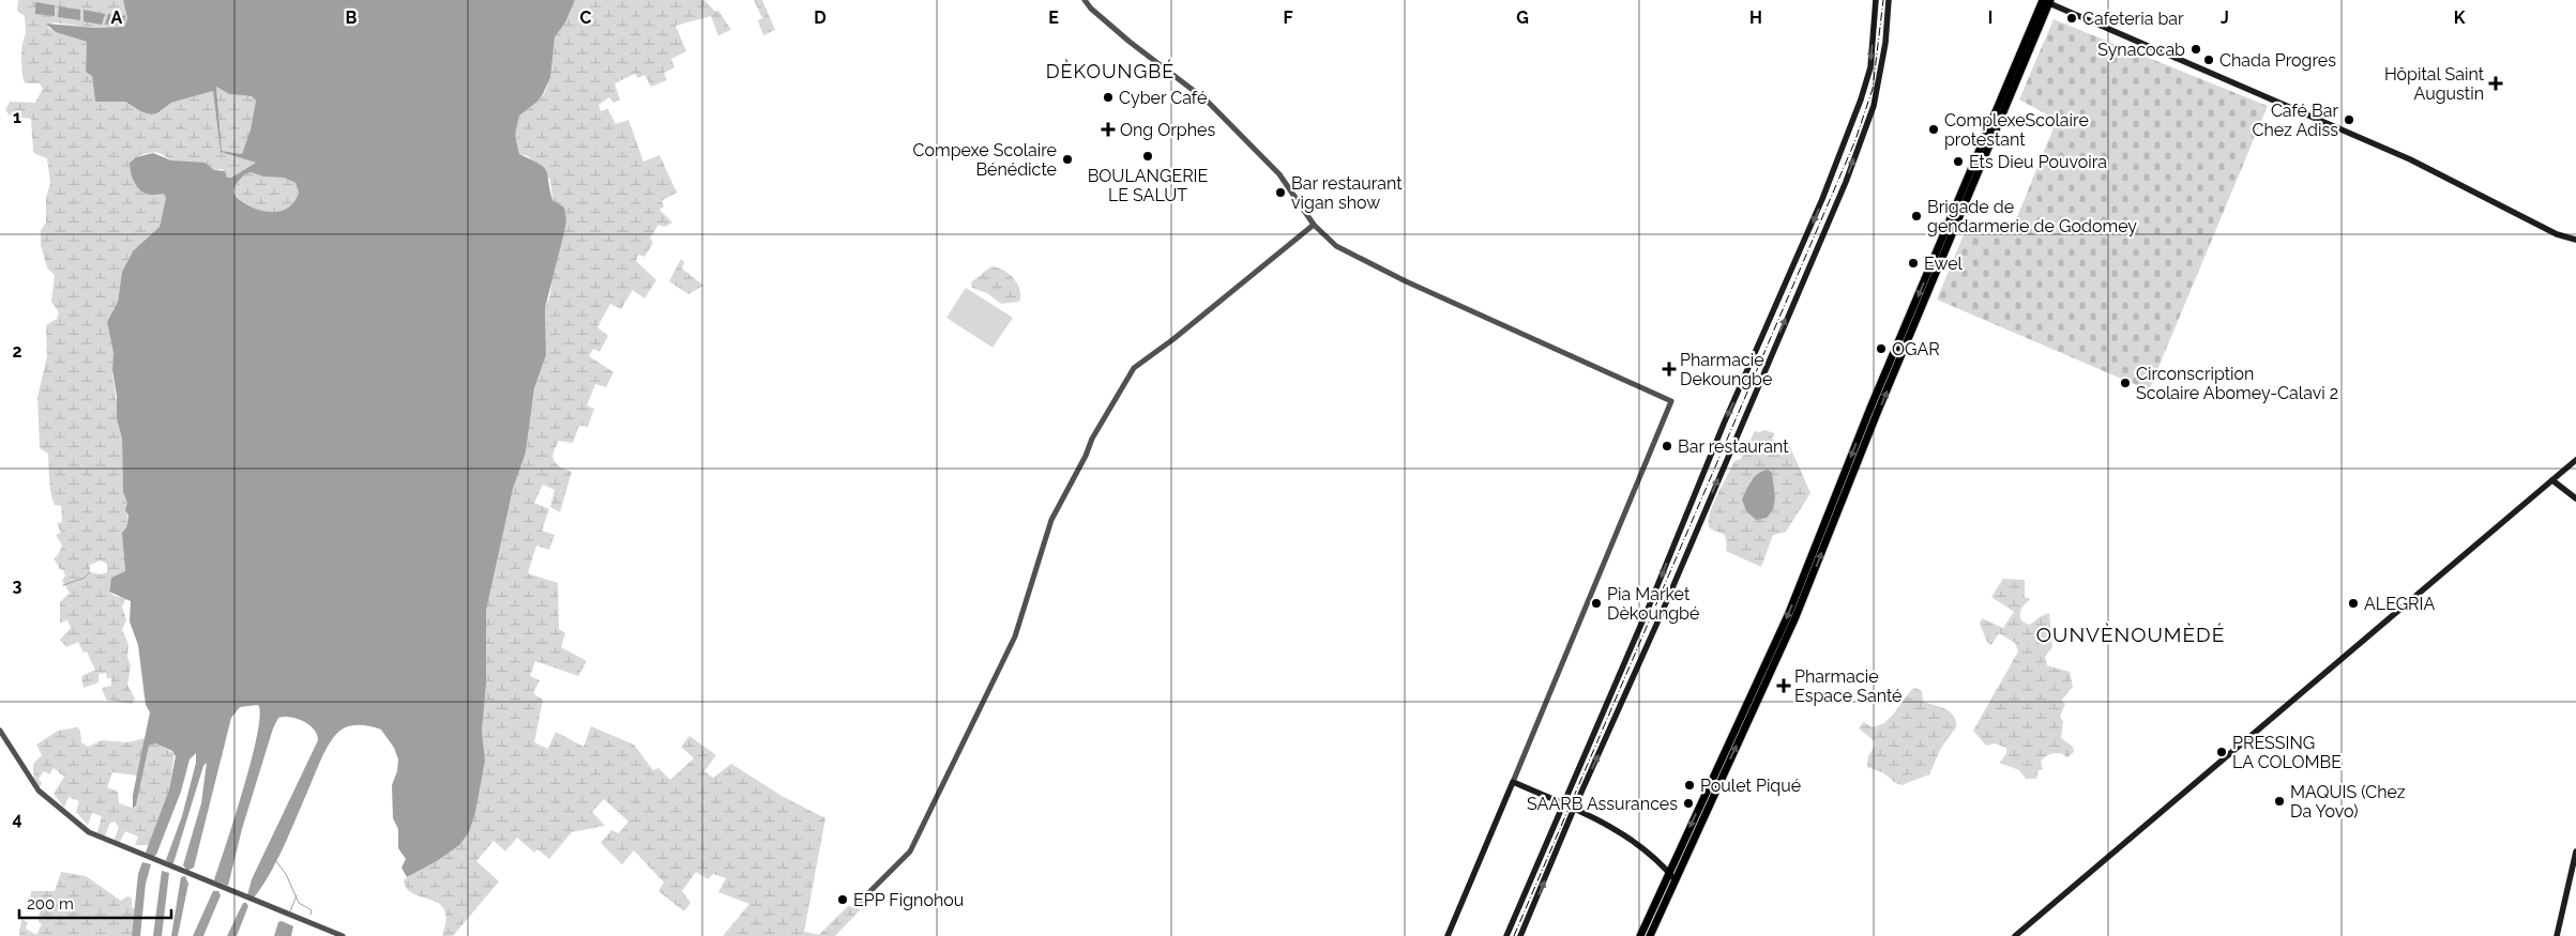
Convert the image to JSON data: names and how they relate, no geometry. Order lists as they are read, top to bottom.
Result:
{
  "districts": ["DÈKOUNGBÉ", "OUNVÈNOUMÈDÉ"],
  "places": {
    "other": [
      "Cafeteria bar",
      "Synacocab",
      "Chada Progres",
      "Cyber Café",
      "Café Bar Chez Adiss",
      "ComplexeScolaire protestant",
      "BOULANGERIE LE SALUT",
      "Compexe Scolaire Bénédicte",
      "Ets Dieu Pouvoira",
      "Bar restaurant vigan show",
      "Brigade de gendarmerie de Godomey",
      "Ewel",
      "OGAR",
      "Circonscription Scolaire Abomey-Calavi 2",
      "Bar restaurant",
      "Pia Market Dèkoungbé",
      "ALEGRIA",
      "PRESSING LA COLOMBE",
      "Poulet Piqué",
      "MAQUIS (Chez Da Yovo)",
      "SAARB Assurances",
      "EPP Fignohou"
    ],
    "health": [
      "Hôpital Saint Augustin",
      "Ong Orphes",
      "Pharmacie Dekoungbe",
      "Pharmacie Espace Santé"
    ]
  },
  "scale_bar": "200 m",
  "grid": {
    "columns": [
      "A",
      "B",
      "C",
      "D",
      "E",
      "F",
      "G",
      "H",
      "I",
      "J",
      "K"
    ],
    "rows": [
      "1",
      "2",
      "3",
      "4"
    ]
  }
}
